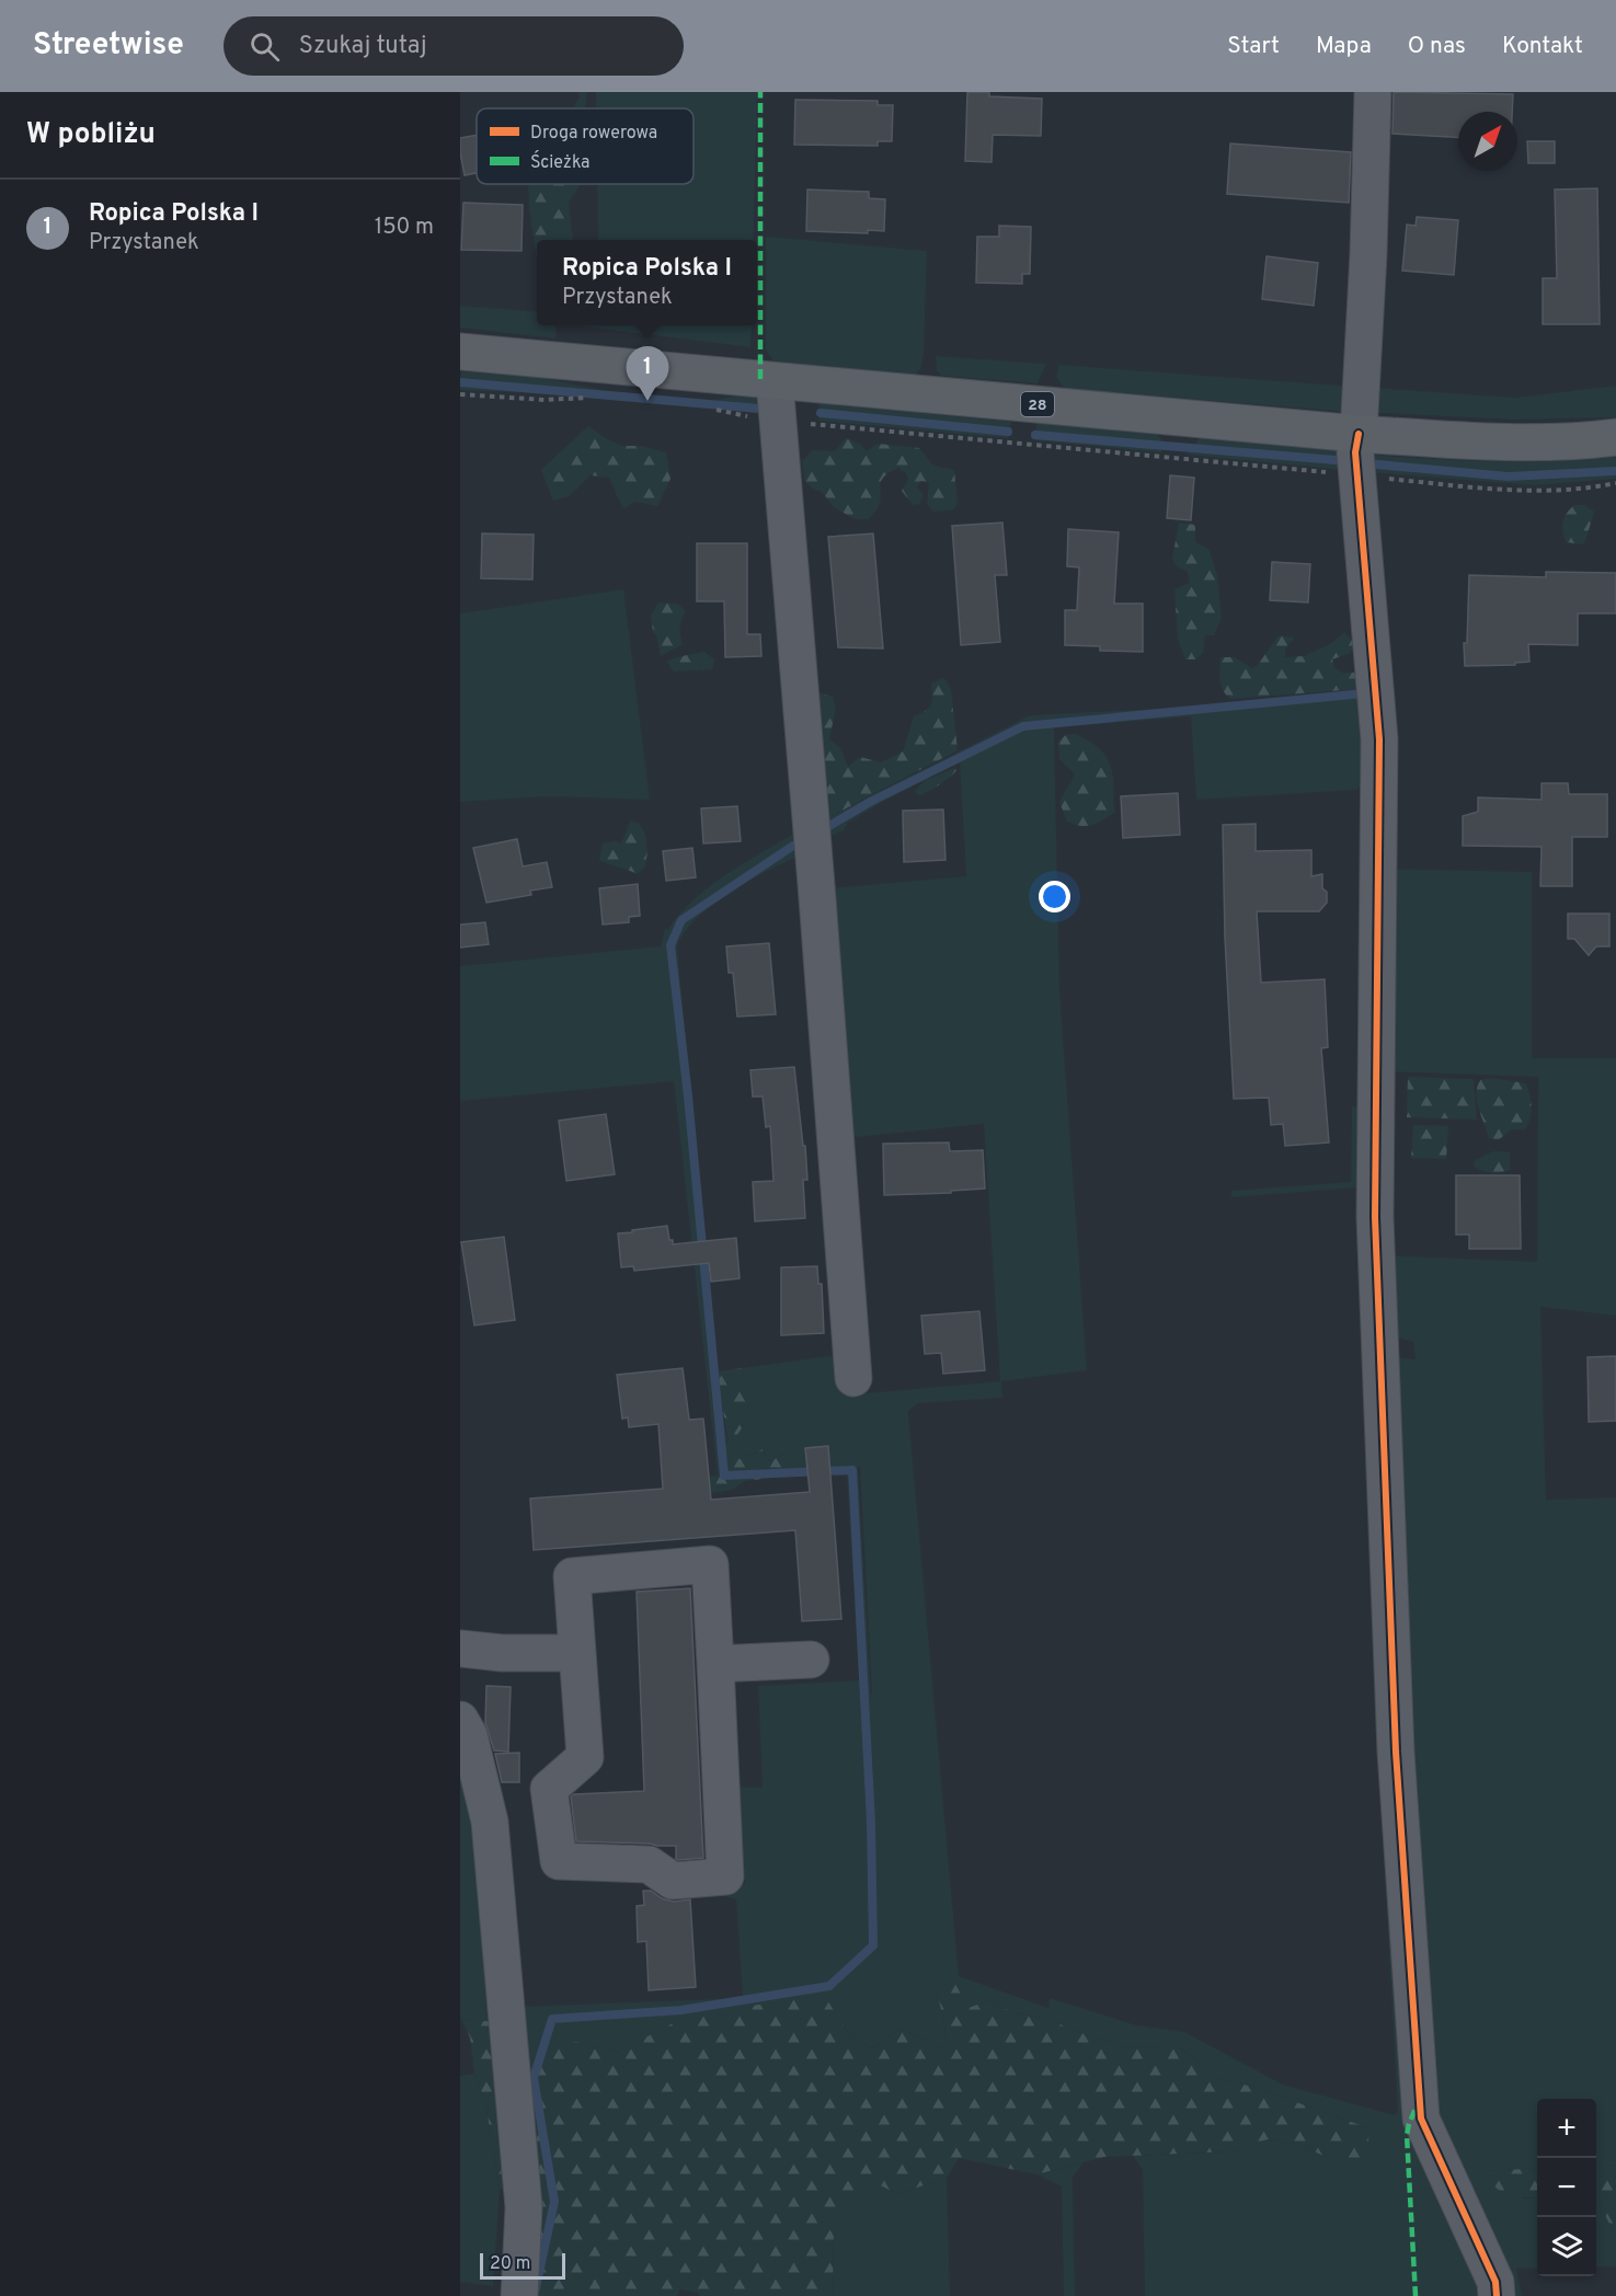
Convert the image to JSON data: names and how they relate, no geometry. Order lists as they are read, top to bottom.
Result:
{
  "streets": {
    "main road": ["28"]
  },
  "legend": ["Droga rowerowa", "Ścieżka"],
  "scale_bar": "20 m",
  "north": "top right",
  "page": {
    "header": "Streetwise",
    "search": "Szukaj tutaj",
    "nav": [
      "Start",
      "Mapa",
      "O nas",
      "Kontakt"
    ],
    "heading": "W pobliżu",
    "list": [
      {
        "mark": "1",
        "name": "Ropica Polska I",
        "note": "Przystanek",
        "value": "150 m"
      }
    ],
    "popup": ["Ropica Polska I", "Przystanek"],
    "pins": "1",
    "map_buttons": ["+", "−"],
    "scale": "20 m"
  }
}
